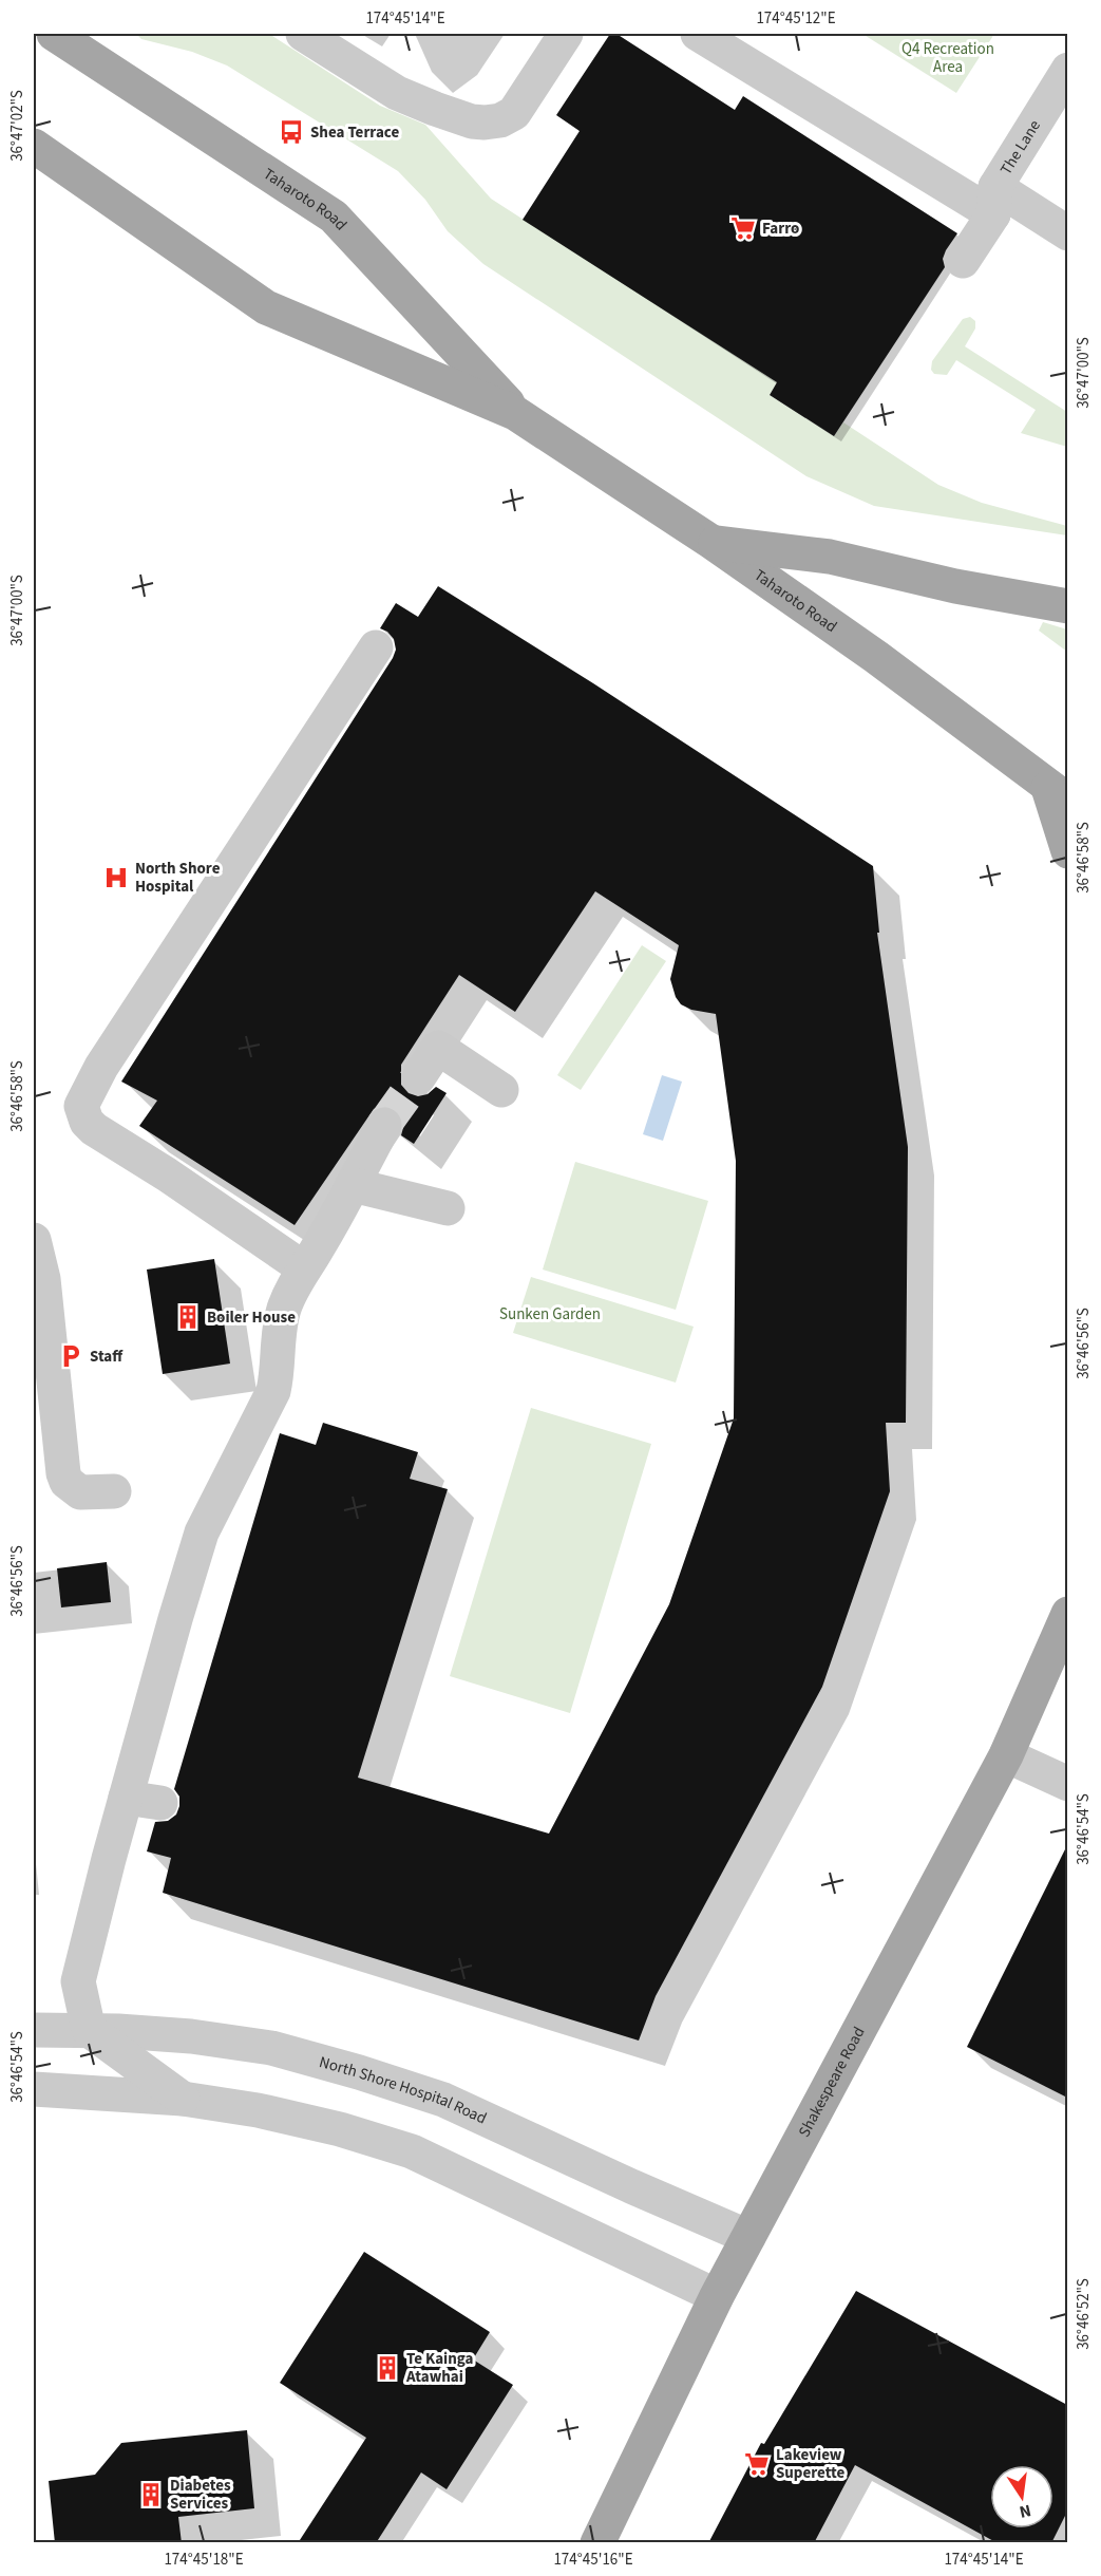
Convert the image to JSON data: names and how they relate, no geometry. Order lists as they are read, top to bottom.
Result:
{
  "streets": {
    "main road": ["Taharoto Road", "Shakespeare Road"],
    "street": ["The Lane", "North Shore Hospital Road"]
  },
  "crossings": [
    ["Shakespeare Road", "North Shore Hospital Road"]
  ],
  "parks": ["Q4 Recreation Area", "Sunken Garden"],
  "places": {
    "bus stop": ["Shea Terrace"],
    "supermarket": ["Farro", "Lakeview Superette"],
    "hospital": ["North Shore Hospital"],
    "building": ["Boiler House", "Te Kainga Atawhai", "Diabetes Services"],
    "parking": ["Staff"]
  },
  "north": "bottom",
  "coordinates": [
    "174°45'14\"E",
    "174°45'12\"E",
    "36°47'02\"S",
    "36°47'00\"S",
    "36°46'58\"S",
    "36°46'56\"S",
    "36°46'54\"S",
    "36°46'52\"S",
    "174°45'18\"E",
    "174°45'16\"E"
  ]
}
